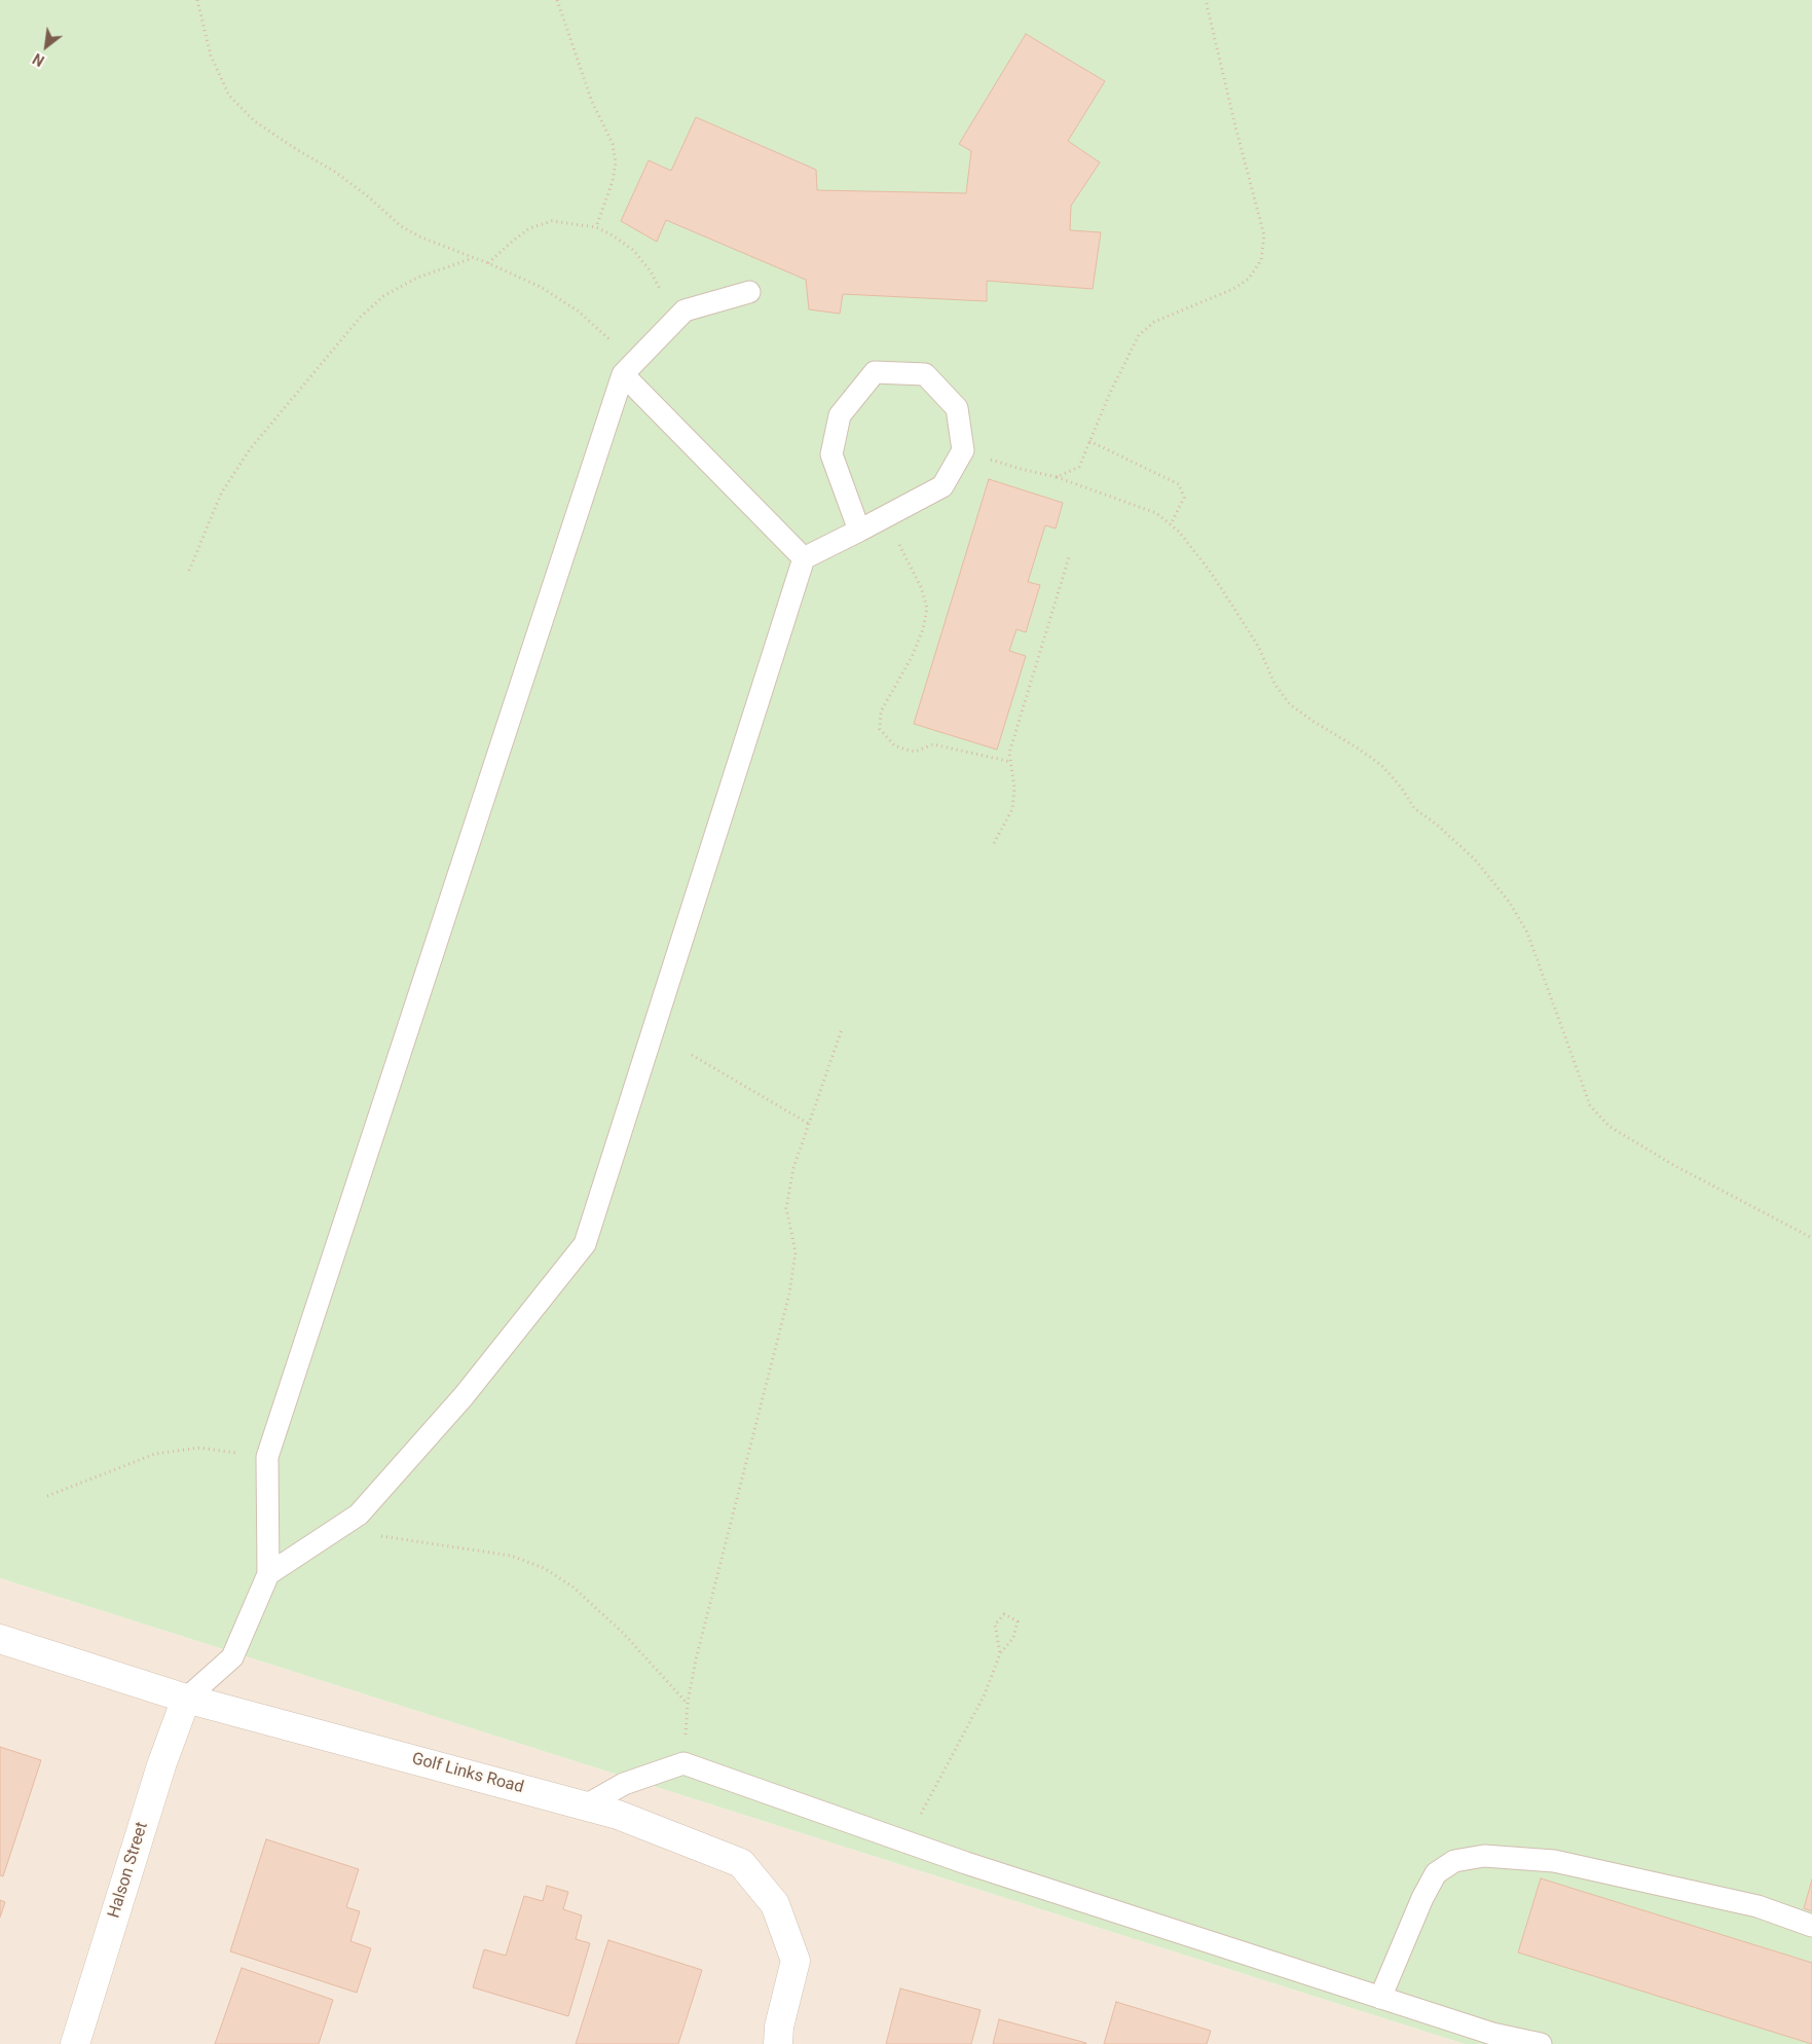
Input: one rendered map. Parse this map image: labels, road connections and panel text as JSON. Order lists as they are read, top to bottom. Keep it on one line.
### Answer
{"streets":{"street":["Golf Links Road","Halson Street"]},"crossings":[["Golf Links Road","Halson Street"]],"north":"bottom left"}
